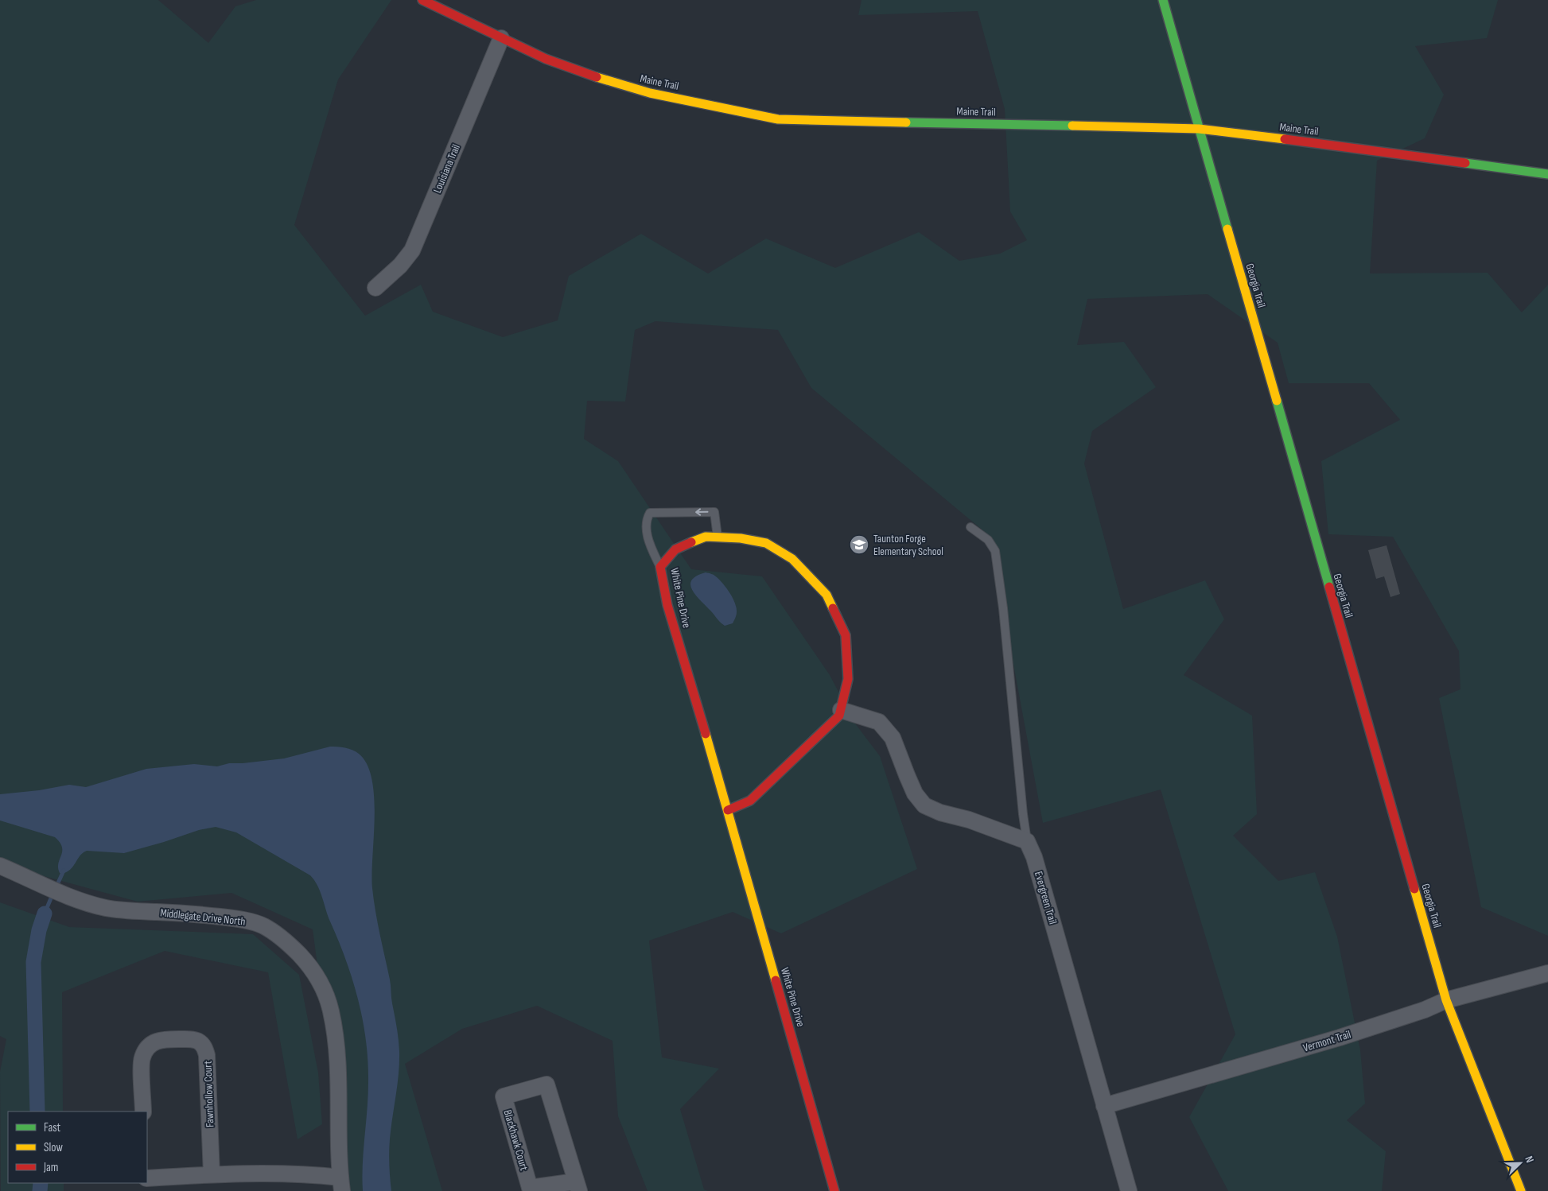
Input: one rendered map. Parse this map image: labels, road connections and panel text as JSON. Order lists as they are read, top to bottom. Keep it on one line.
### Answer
{"streets":{"street":["Maine Trail","Louisiana Trail","Georgia Trail","White Pine Drive","Evergreen Trail","Middlegate Drive North","Vermont Trail","Fawnhollow Court","Blackhawk Court"]},"crossings":[["Maine Trail","Louisiana Trail"],["Maine Trail","Georgia Trail"],["Georgia Trail","Vermont Trail"],["Evergreen Trail","Vermont Trail"]],"places":{"school or university":["Taunton Forge Elementary School"]},"legend":["Fast","Slow","Jam"],"north":"top right"}
